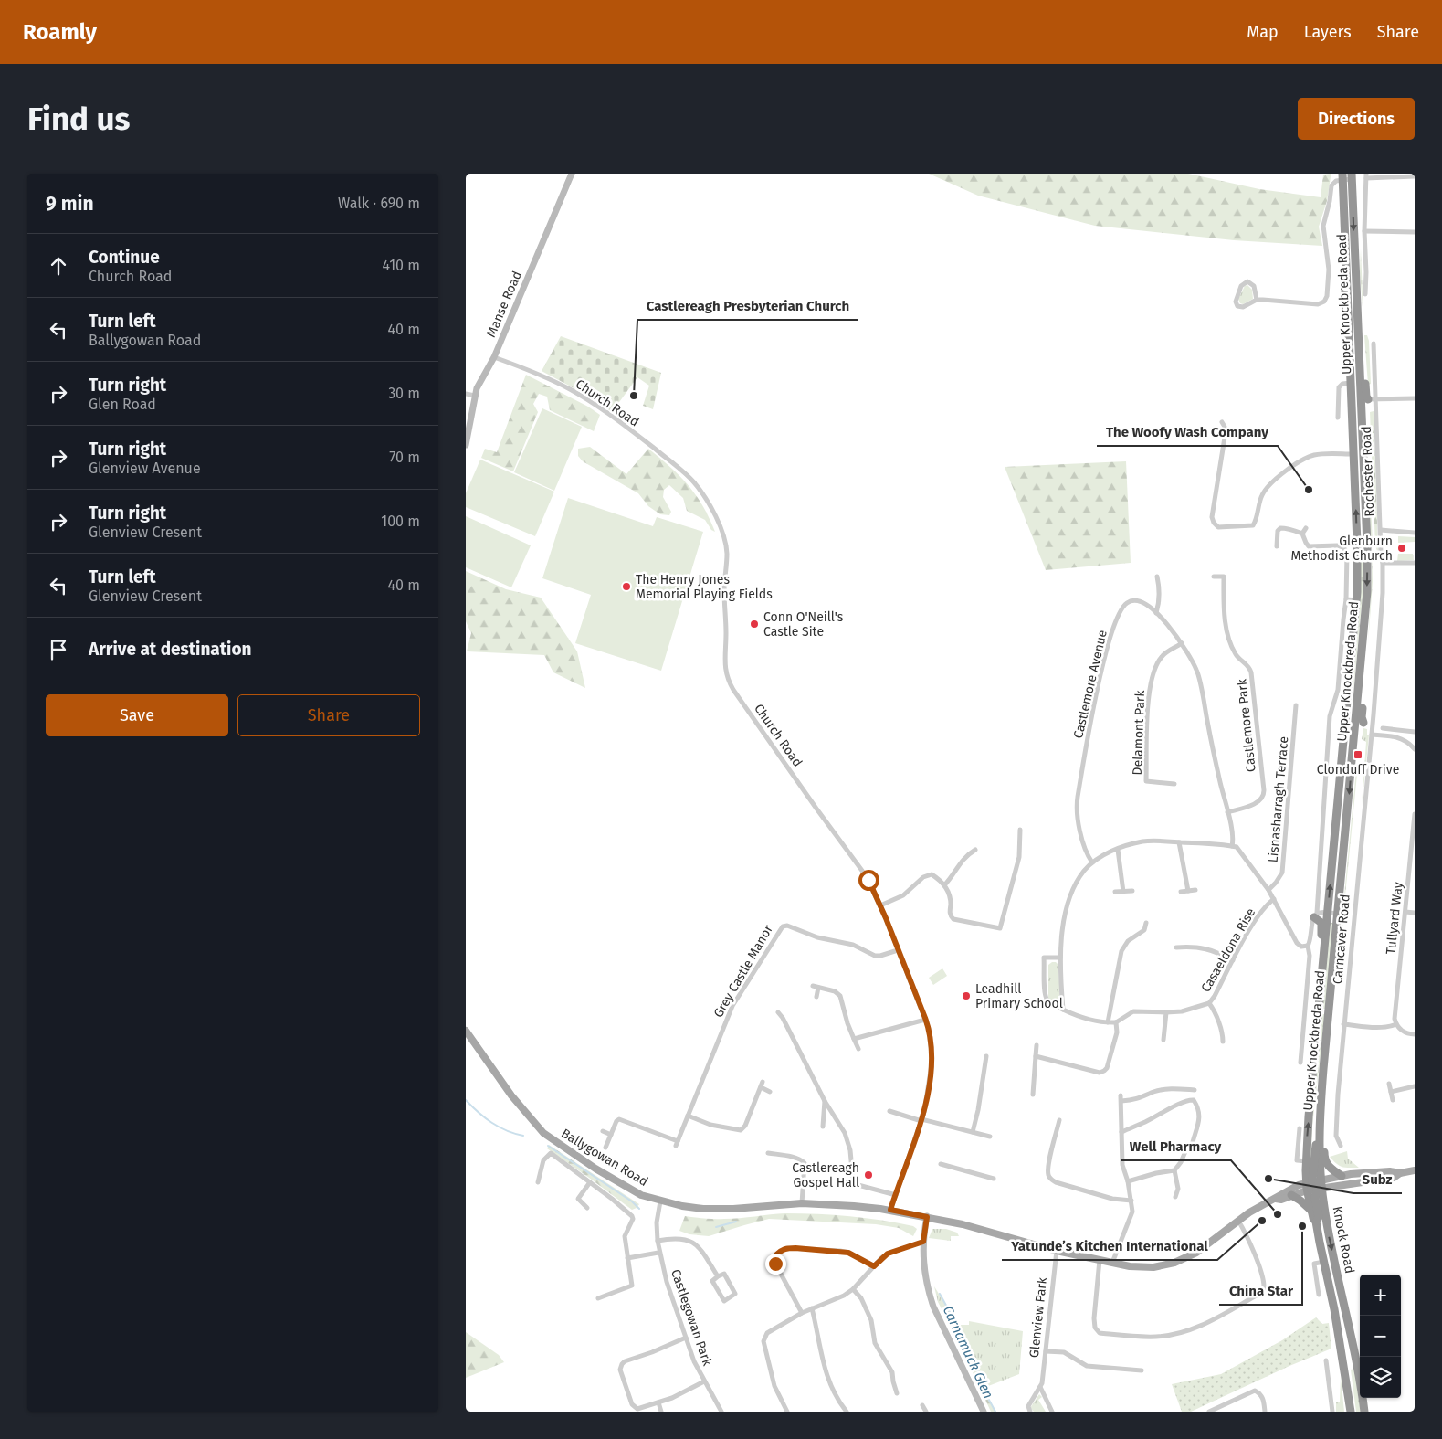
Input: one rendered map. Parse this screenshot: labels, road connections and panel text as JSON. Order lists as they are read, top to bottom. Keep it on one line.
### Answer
{"streets":{"highway":["Upper Knockbreda Road","Knock Road"],"main road":["Ballygowan Road"],"street":["Manse Road","Church Road","Rochester Road","Castlemore Avenue","Castlemore Park","Delamont Park","Lisnasharragh Terrace","Tullyard Way","Carncaver Road","Casaeldona Rise","Grey Castle Manor","Castlegowan Park","Glenview Park"]},"crossings":[["Manse Road","Church Road"],["Upper Knockbreda Road","Rochester Road"],["Upper Knockbreda Road","Ballygowan Road"],["Upper Knockbreda Road","Knock Road"],["Church Road","Grey Castle Manor"],["Church Road","Ballygowan Road"],["Rochester Road","Carncaver Road"],["Castlemore Avenue","Castlemore Park"],["Castlemore Avenue","Delamont Park"],["Ballygowan Road","Knock Road"],["Ballygowan Road","Castlegowan Park"],["Ballygowan Road","Glenview Park"]],"water":["Carnamuck Glen"],"places":{"other":["Castlereagh Presbyterian Church","The Woofy Wash Company","Glenburn Methodist Church","The Henry Jones Memorial Playing Fields","Conn O'Neill's Castle Site","Leadhill Primary School","Castlereagh Gospel Hall","Subz","Well Pharmacy","Yatunde’s Kitchen International","China Star"],"transit":["Clonduff Drive"]},"page":{"header":"Roamly","nav":["Map","Layers","Share"],"buttons":["Directions",["Save","Share"]],"title":"Find us","heading":["9 min","Walk · 690 m"],"list":[["Continue","Church Road","410 m"],["Turn left","Ballygowan Road","40 m"],["Turn right","Glen Road","30 m"],["Turn right","Glenview Avenue","70 m"],["Turn right","Glenview Cresent","100 m"],["Turn left","Glenview Cresent","40 m"],"Arrive at destination"],"map_buttons":["+","−"]}}
